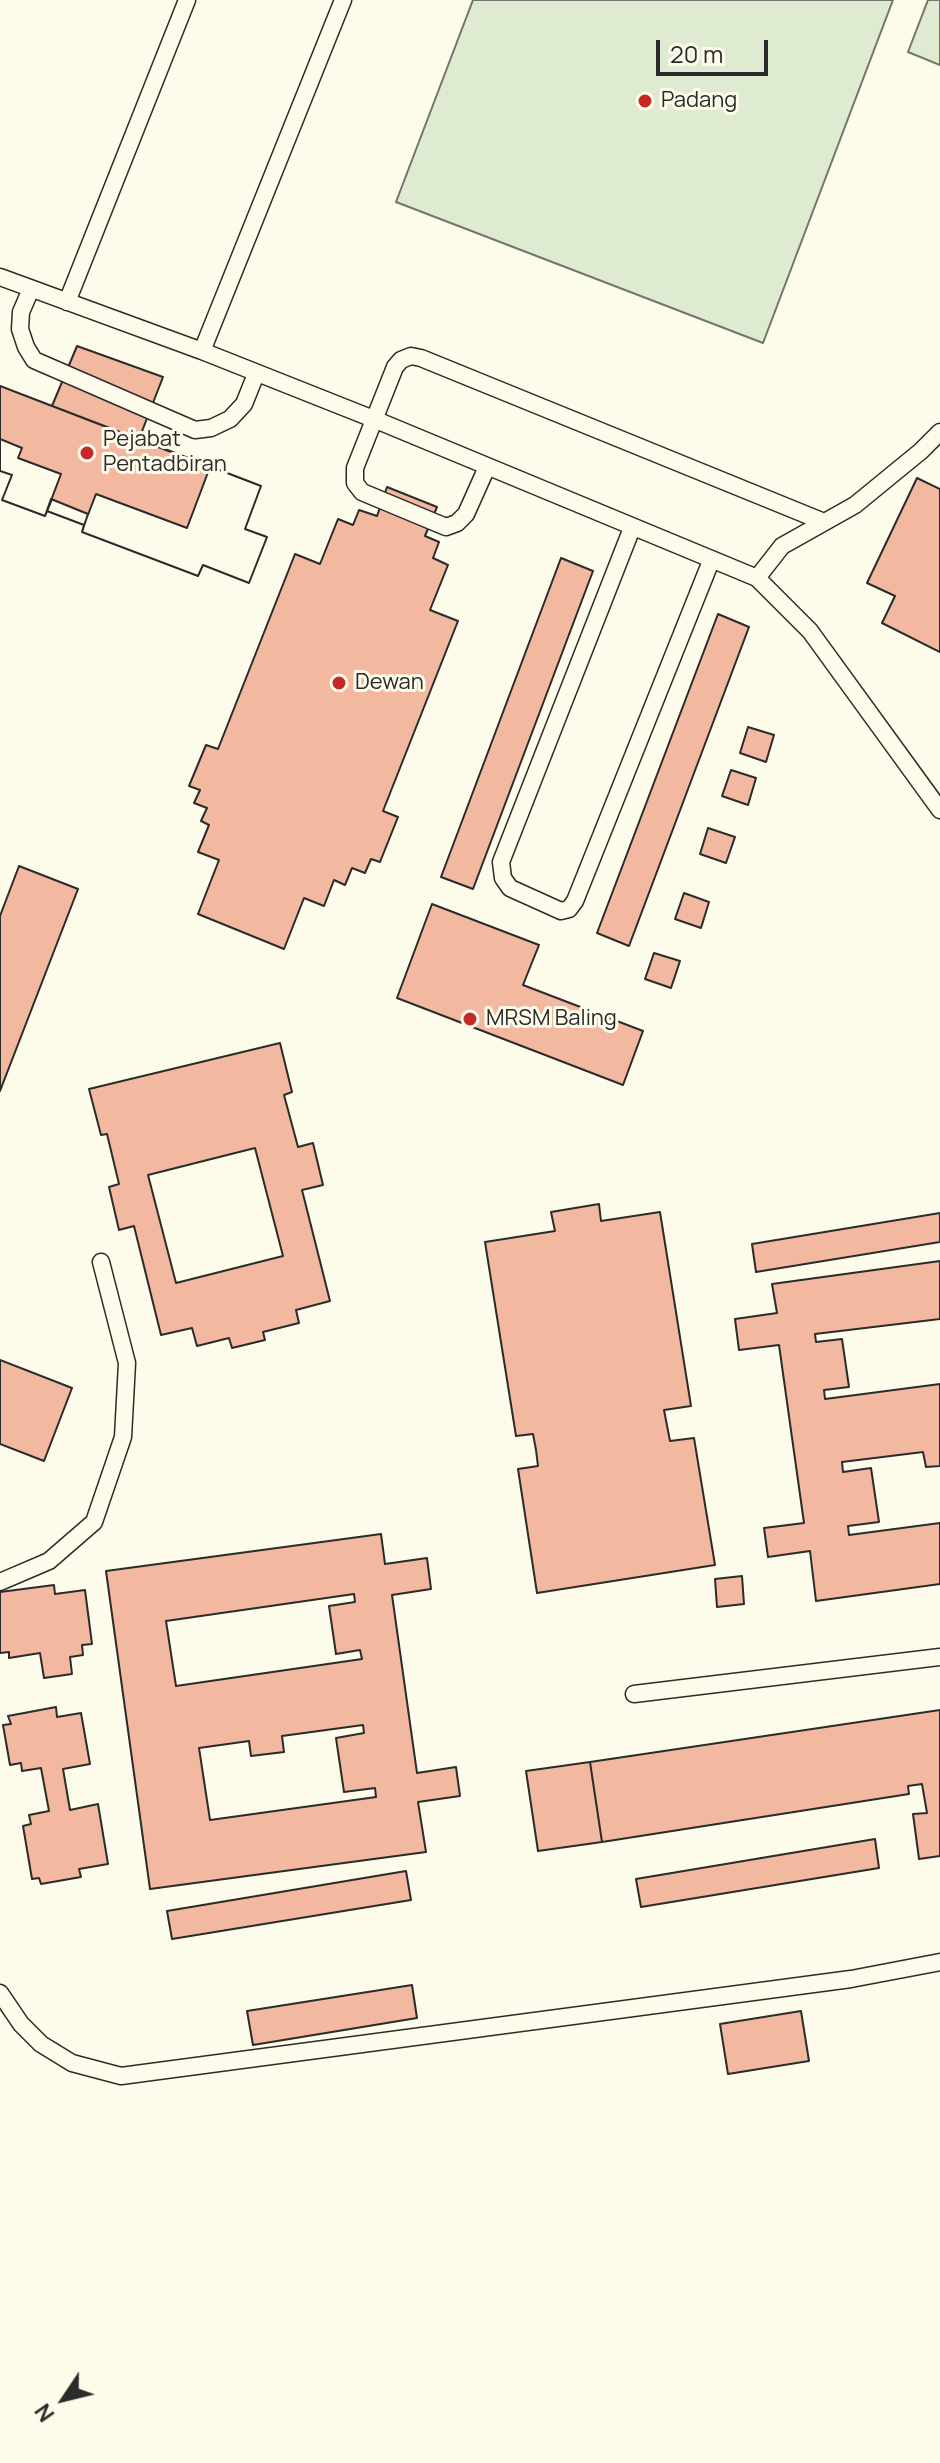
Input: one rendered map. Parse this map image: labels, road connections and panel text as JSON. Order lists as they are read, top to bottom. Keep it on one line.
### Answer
{"places":["Padang","Pejabat Pentadbiran","Dewan","MRSM Baling"],"scale_bar":"20 m","north":"bottom left"}
